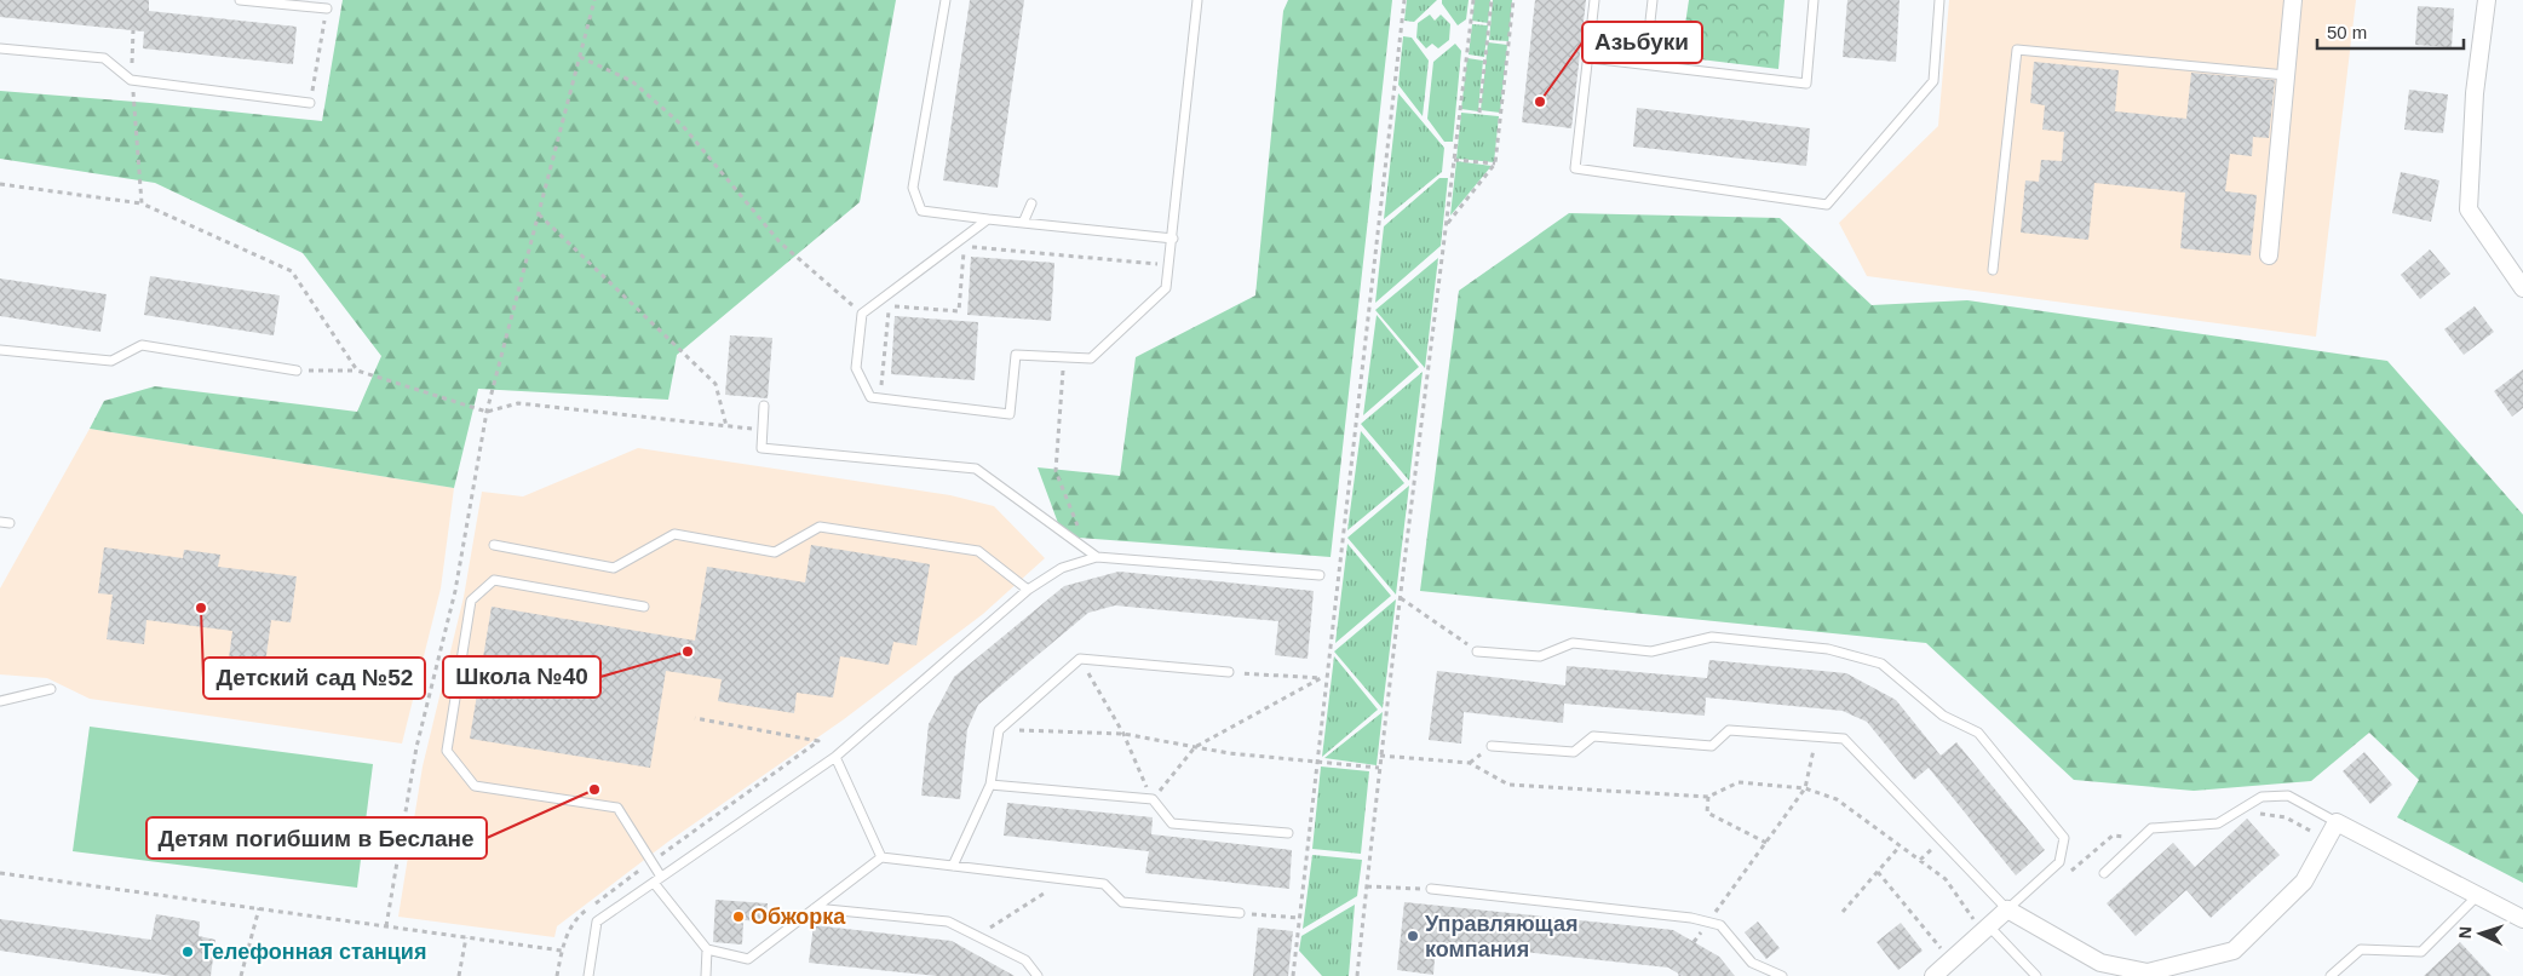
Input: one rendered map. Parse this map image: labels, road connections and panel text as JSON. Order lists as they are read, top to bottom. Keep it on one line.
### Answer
{"places":["Азьбуки","Детский сад №52","Школа №40","Детям погибшим в Беслане","Обжорка","Управляющая компания","Телефонная станция"],"scale_bar":"50 m","north":"left"}
